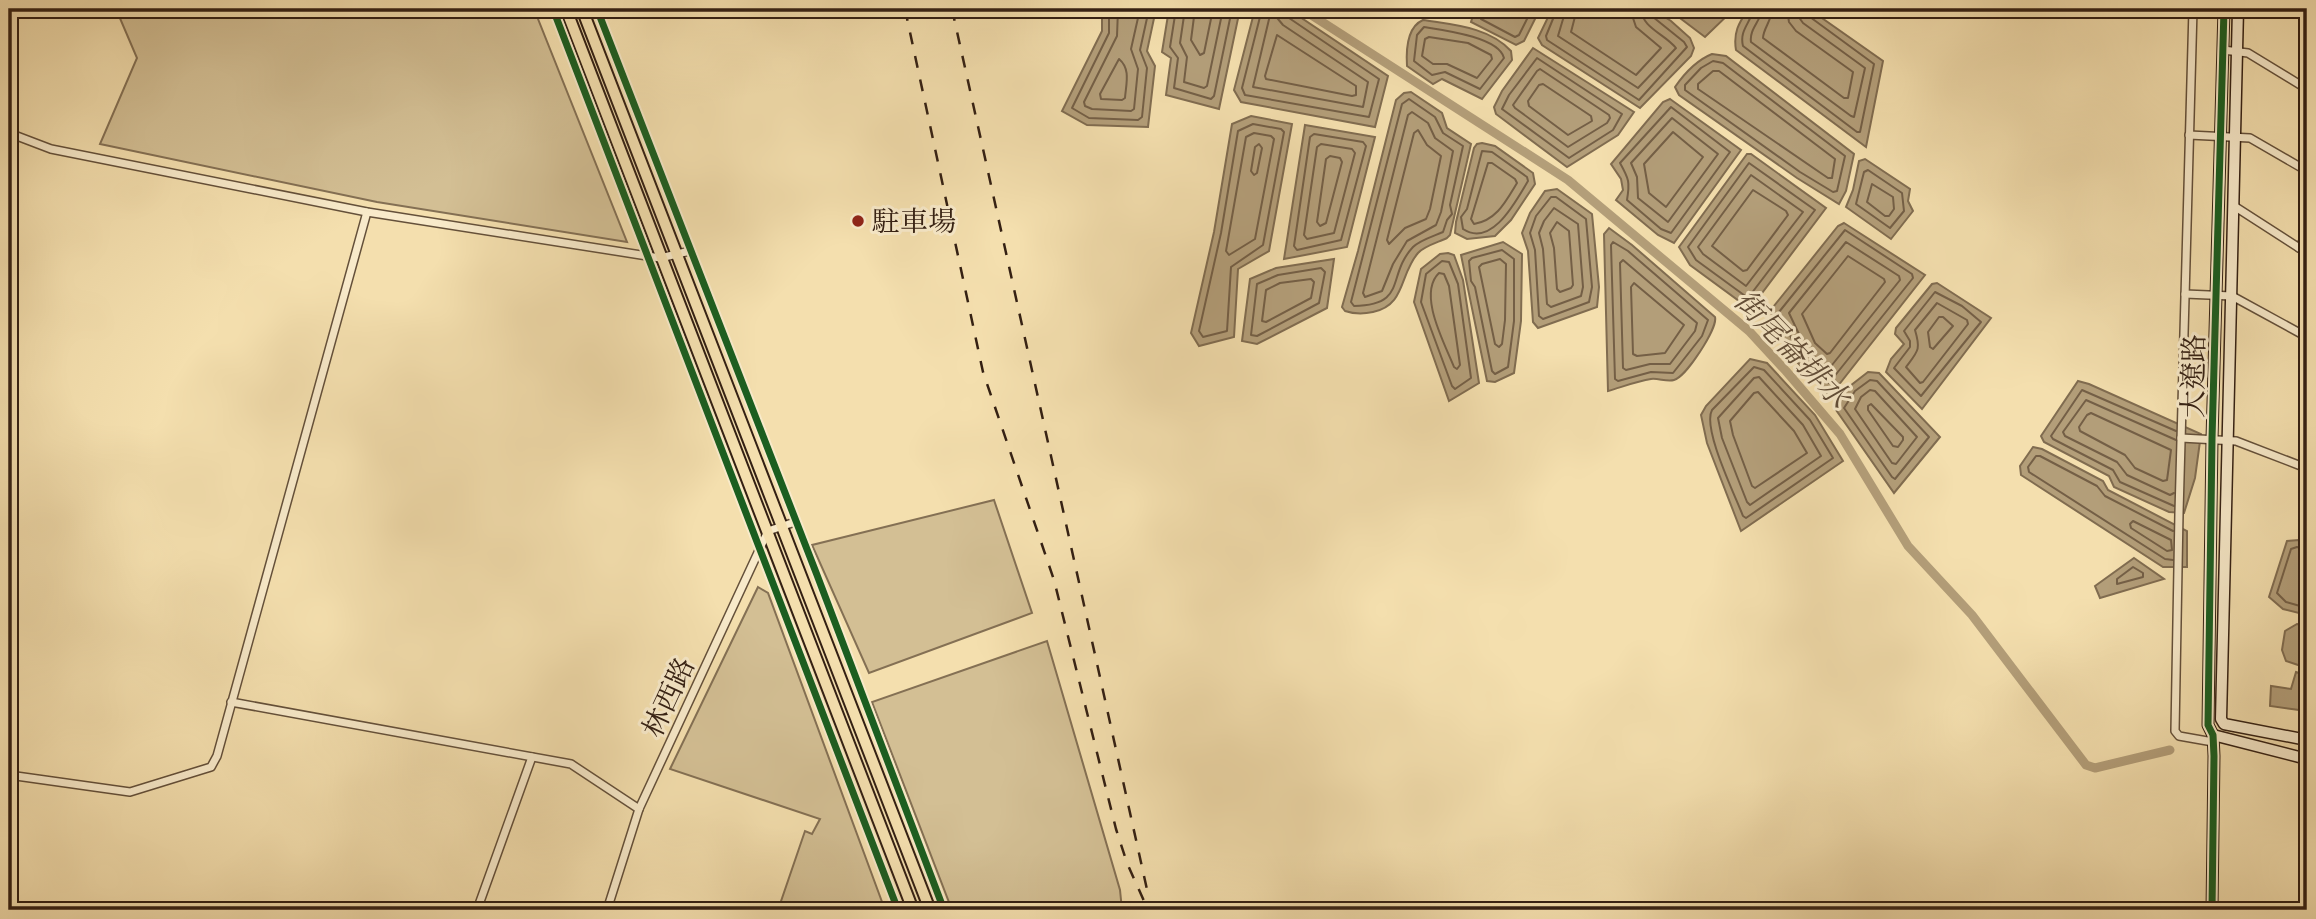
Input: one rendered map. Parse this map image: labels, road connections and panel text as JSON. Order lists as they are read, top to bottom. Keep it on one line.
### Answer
{"streets":{"street":["大遼路","林西路"]},"water":["街尾崙排水"],"places":["駐車場"]}
